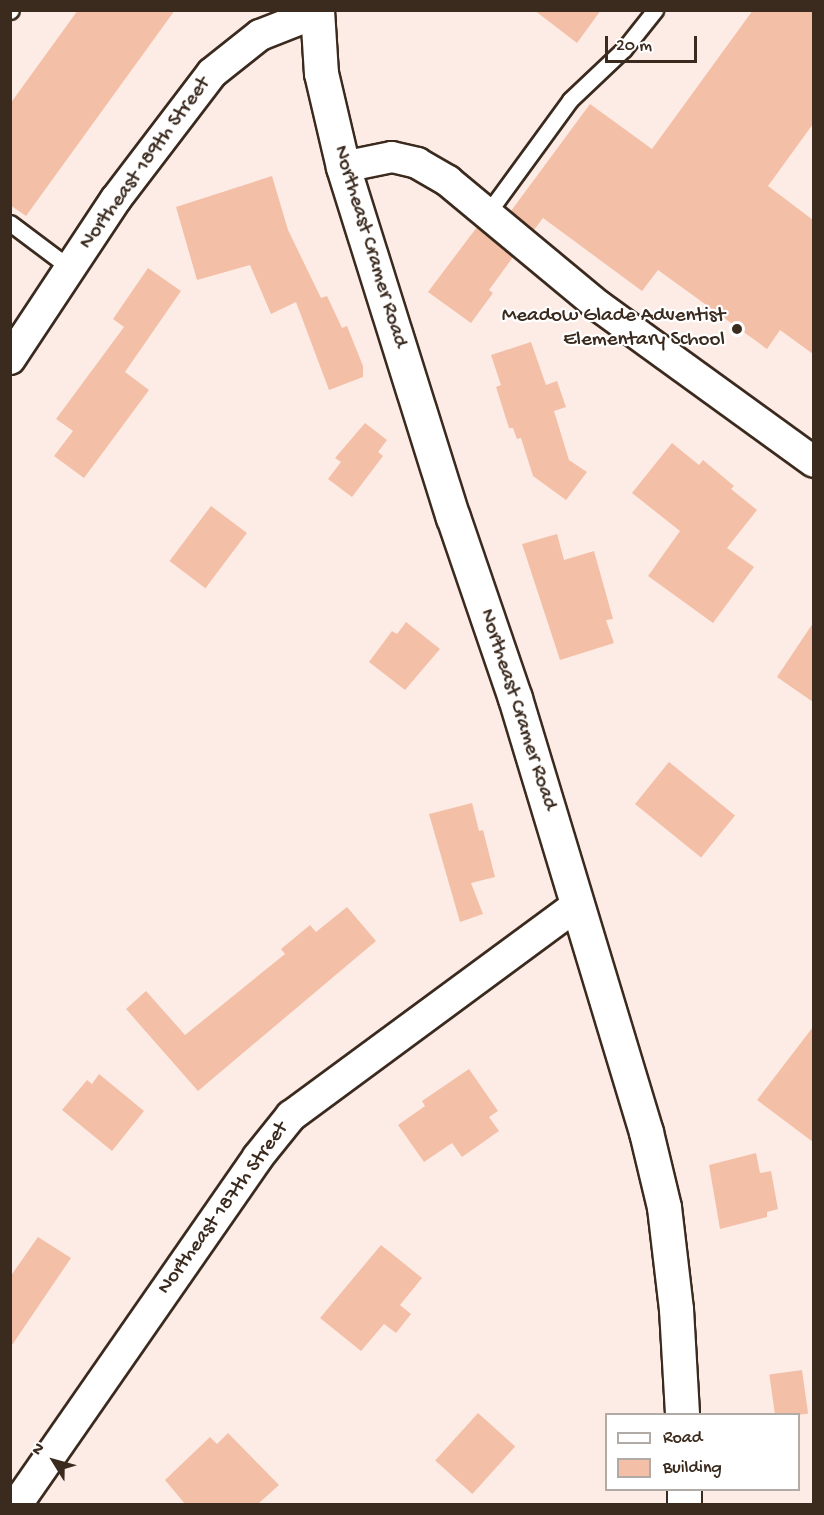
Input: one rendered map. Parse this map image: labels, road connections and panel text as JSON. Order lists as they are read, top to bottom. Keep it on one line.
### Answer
{"streets":{"street":["Northeast 189th Street","Northeast Cramer Road","Northeast 187th Street"]},"crossings":[["Northeast 189th Street","Northeast Cramer Road"],["Northeast Cramer Road","Northeast 187th Street"]],"places":["Meadow Glade Adventist Elementary School"],"legend":["Road","Building"],"scale_bar":"20 m","north":"top left"}
